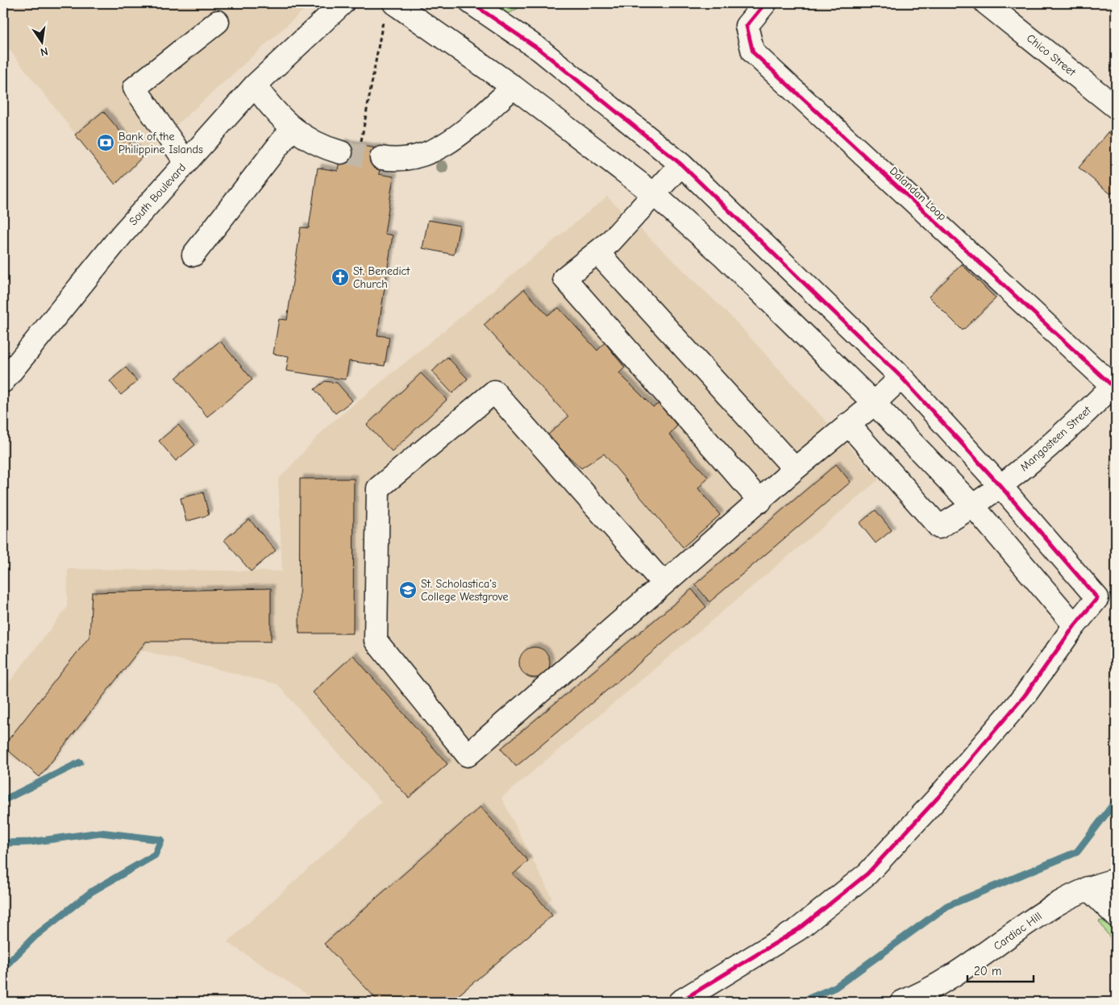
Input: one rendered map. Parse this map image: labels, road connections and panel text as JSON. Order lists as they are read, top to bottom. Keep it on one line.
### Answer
{"streets":{"street":["Chico Street","Dalandan Loop","South Boulevard","Mangosteen Street","Cardiac Hill"]},"crossings":[["Dalandan Loop","Mangosteen Street"]],"places":{"bank":["Bank of the Philippine Islands"],"church":["St. Benedict Church"],"school or university":["St. Scholastica's College Westgrove"]},"scale_bar":"20 m","north":"bottom"}
